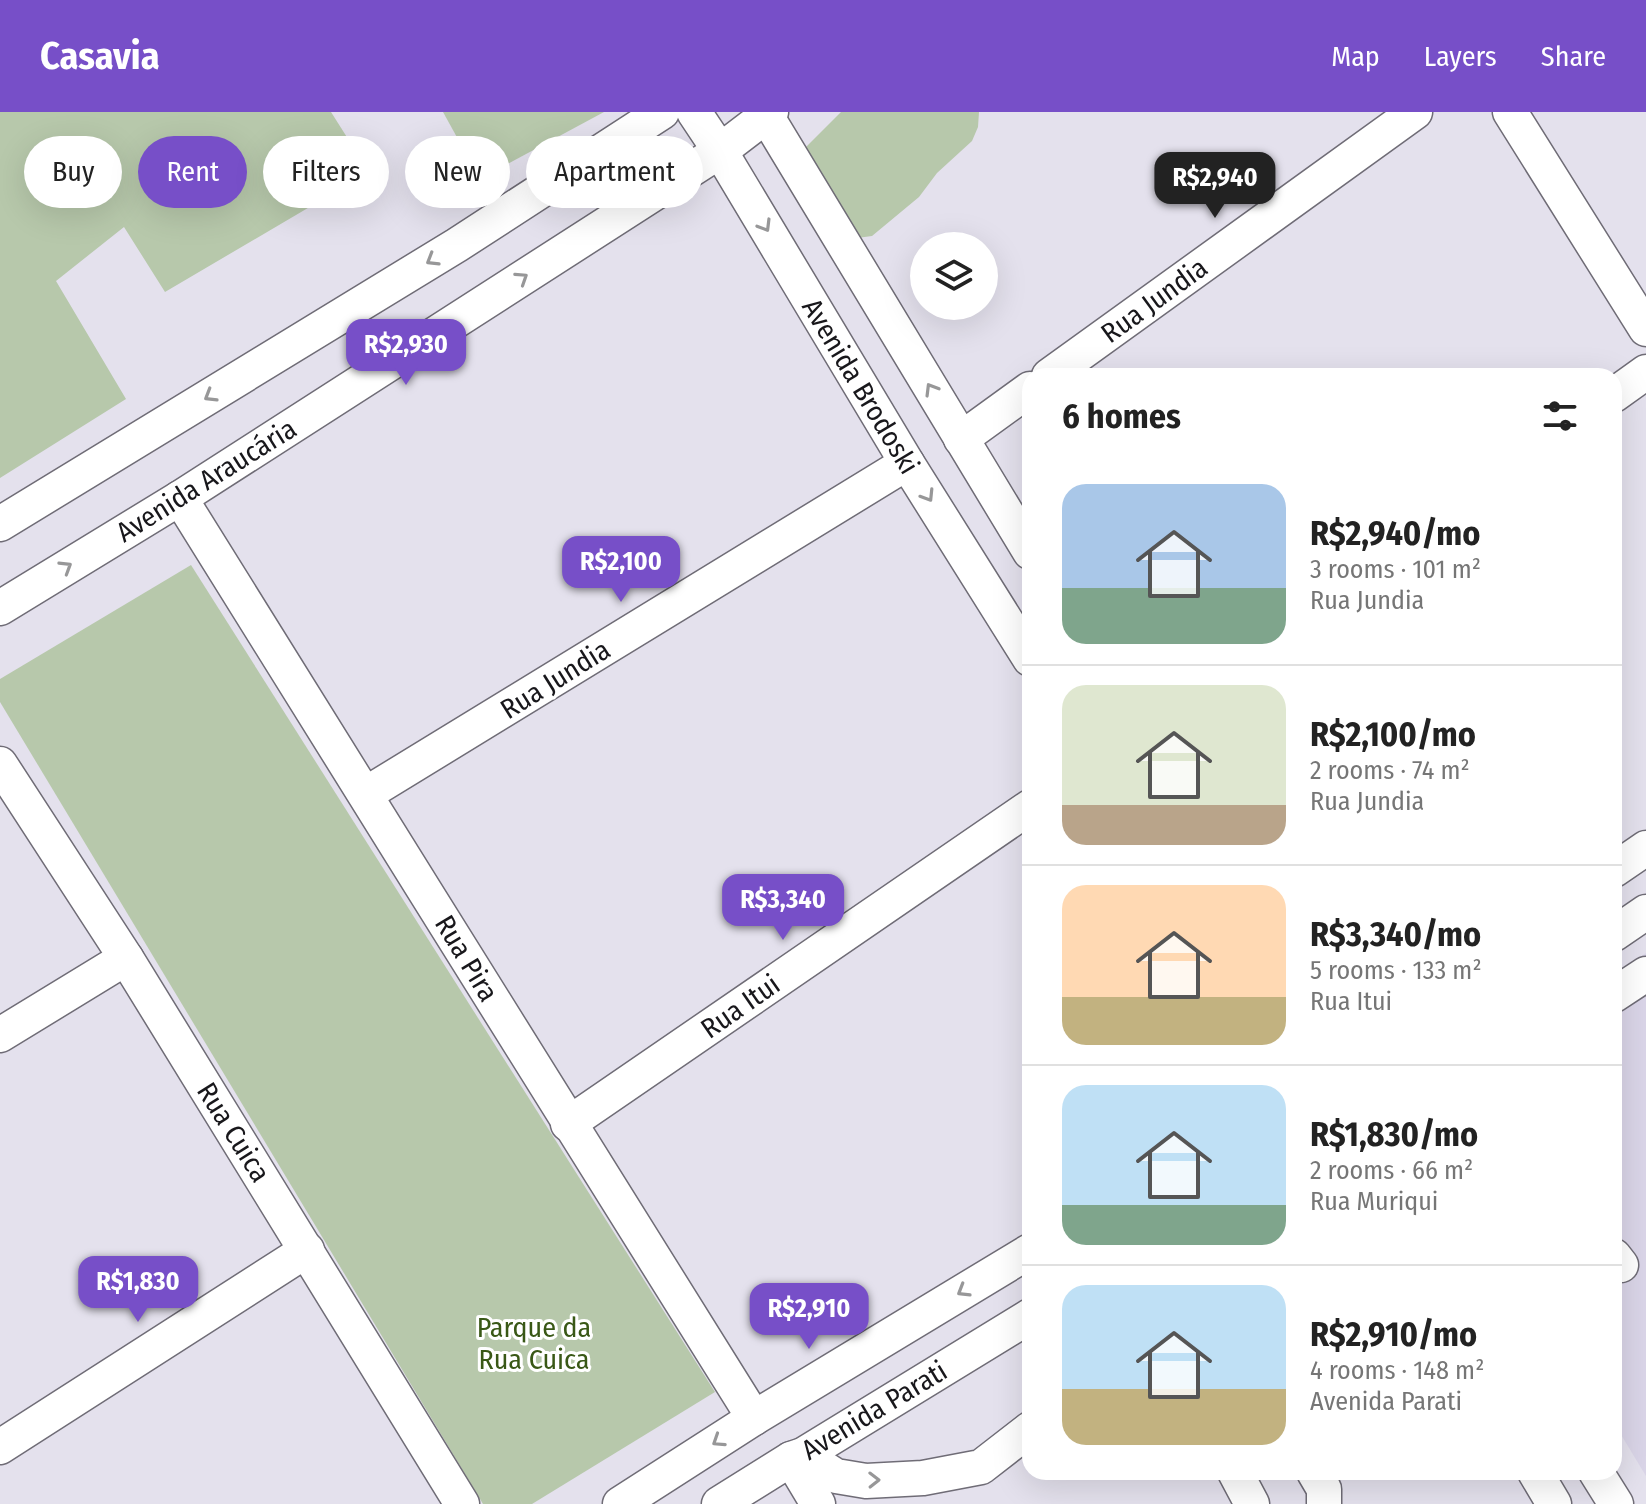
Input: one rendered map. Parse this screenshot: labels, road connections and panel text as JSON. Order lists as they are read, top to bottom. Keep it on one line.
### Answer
{"streets":{"street":["Rua Jundia","Avenida Brodoski","Avenida Araucária","Rua Pira","Rua Itui","Rua Cuica","Avenida Parati"]},"crossings":[["Rua Jundia","Avenida Brodoski"],["Rua Jundia","Rua Pira"],["Avenida Brodoski","Avenida Araucária"],["Avenida Araucária","Rua Pira"],["Rua Pira","Rua Itui"],["Rua Pira","Avenida Parati"]],"parks":["Parque da Rua Cuica"],"page":{"header":"Casavia","nav":["Map","Layers","Share"],"chip":["Buy","Rent","Filters","New","Apartment"],"price":["R$2,940","R$2,930","R$2,100","R$3,340","R$1,830","R$2,910"],"heading":"6 homes","list":[{"name":"R$2,940/mo","note":"3 rooms · 101 m² · Rua Jundia"},{"name":"R$2,100/mo","note":"2 rooms · 74 m² · Rua Jundia"},{"name":"R$3,340/mo","note":"5 rooms · 133 m² · Rua Itui"},{"name":"R$1,830/mo","note":"2 rooms · 66 m² · Rua Muriqui"},{"name":"R$2,910/mo","note":"4 rooms · 148 m² · Avenida Parati"}]}}
